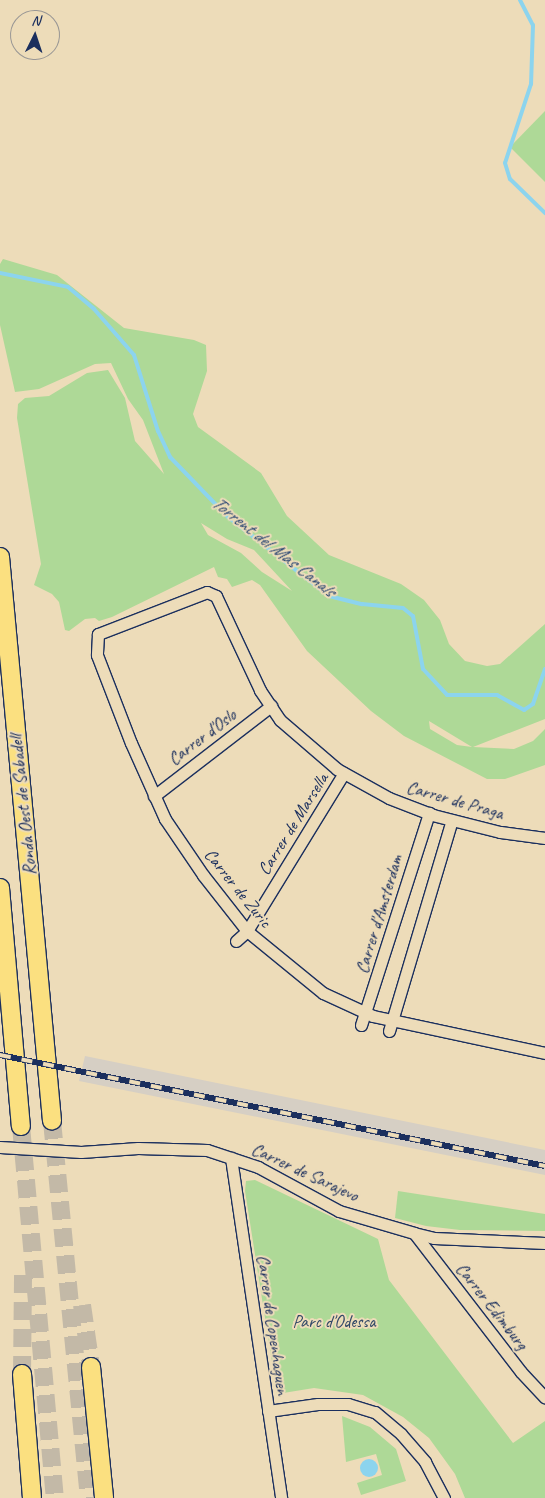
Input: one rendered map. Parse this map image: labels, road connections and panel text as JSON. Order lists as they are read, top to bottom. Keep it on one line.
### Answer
{"streets":{"highway":["Ronda Oest de Sabadell"],"street":["Carrer d'Oslo","Carrer de Praga","Carrer de Marsella","Carrer de Zuric","Carrer d'Amsterdam","Carrer de Sarajevo","Carrer Edimburg","Carrer de Copenhaguen"]},"crossings":[["Carrer d'Oslo","Carrer de Praga"],["Carrer d'Oslo","Carrer de Zuric"],["Carrer de Praga","Carrer de Marsella"],["Carrer de Praga","Carrer de Zuric"],["Carrer de Praga","Carrer d'Amsterdam"],["Carrer de Marsella","Carrer de Zuric"],["Carrer de Zuric","Carrer d'Amsterdam"],["Carrer de Sarajevo","Carrer Edimburg"],["Carrer de Sarajevo","Carrer de Copenhaguen"]],"water":["Torrent del Mas Canals"],"parks":["Parc d'Odessa"],"north":"top"}
